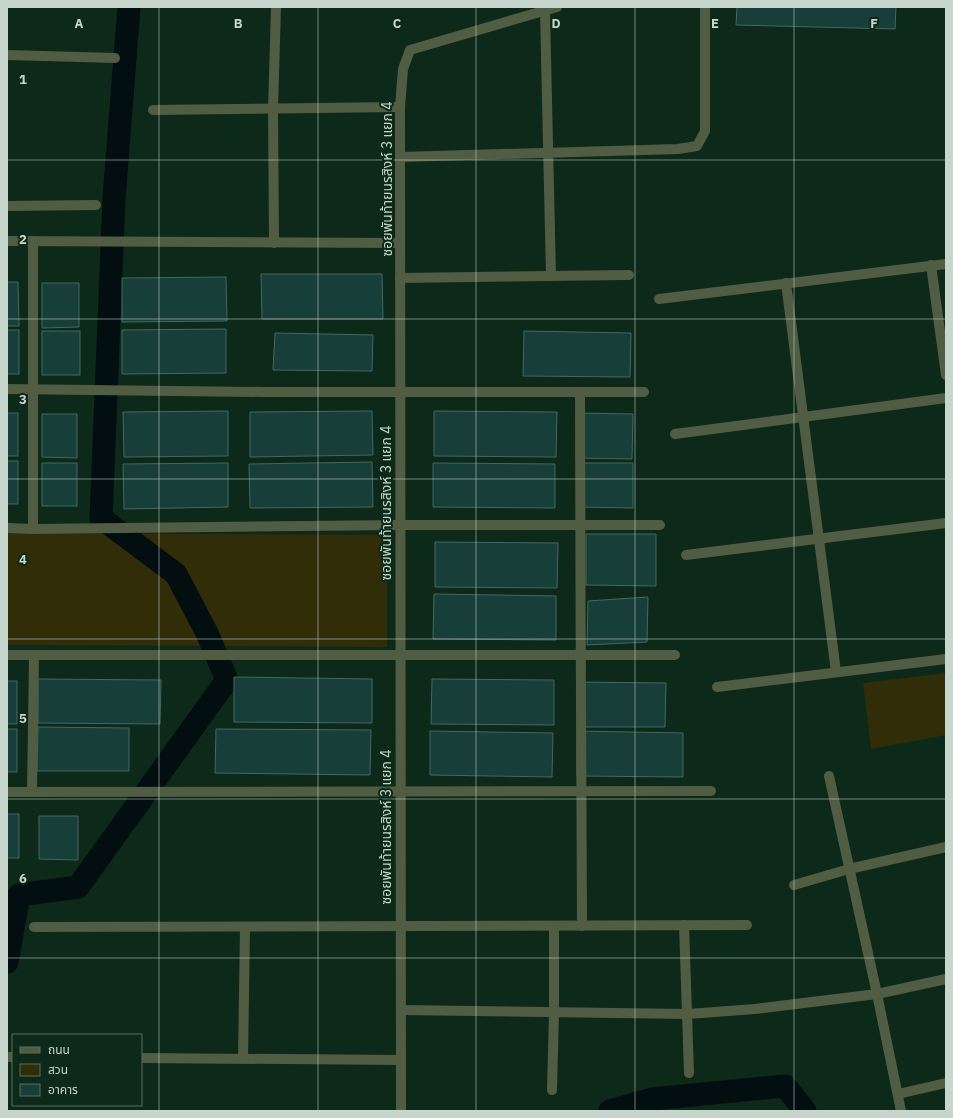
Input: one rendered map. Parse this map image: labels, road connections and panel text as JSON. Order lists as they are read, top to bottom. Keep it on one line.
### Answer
{"streets":{"street":["ซอยพันท้ายนรสิงห์ 3 แยก 4"]},"legend":["ถนน","สวน","อาคาร"],"grid":{"columns":["A","B","C","D","E","F"],"rows":["1","2","3","4","5","6"]}}
